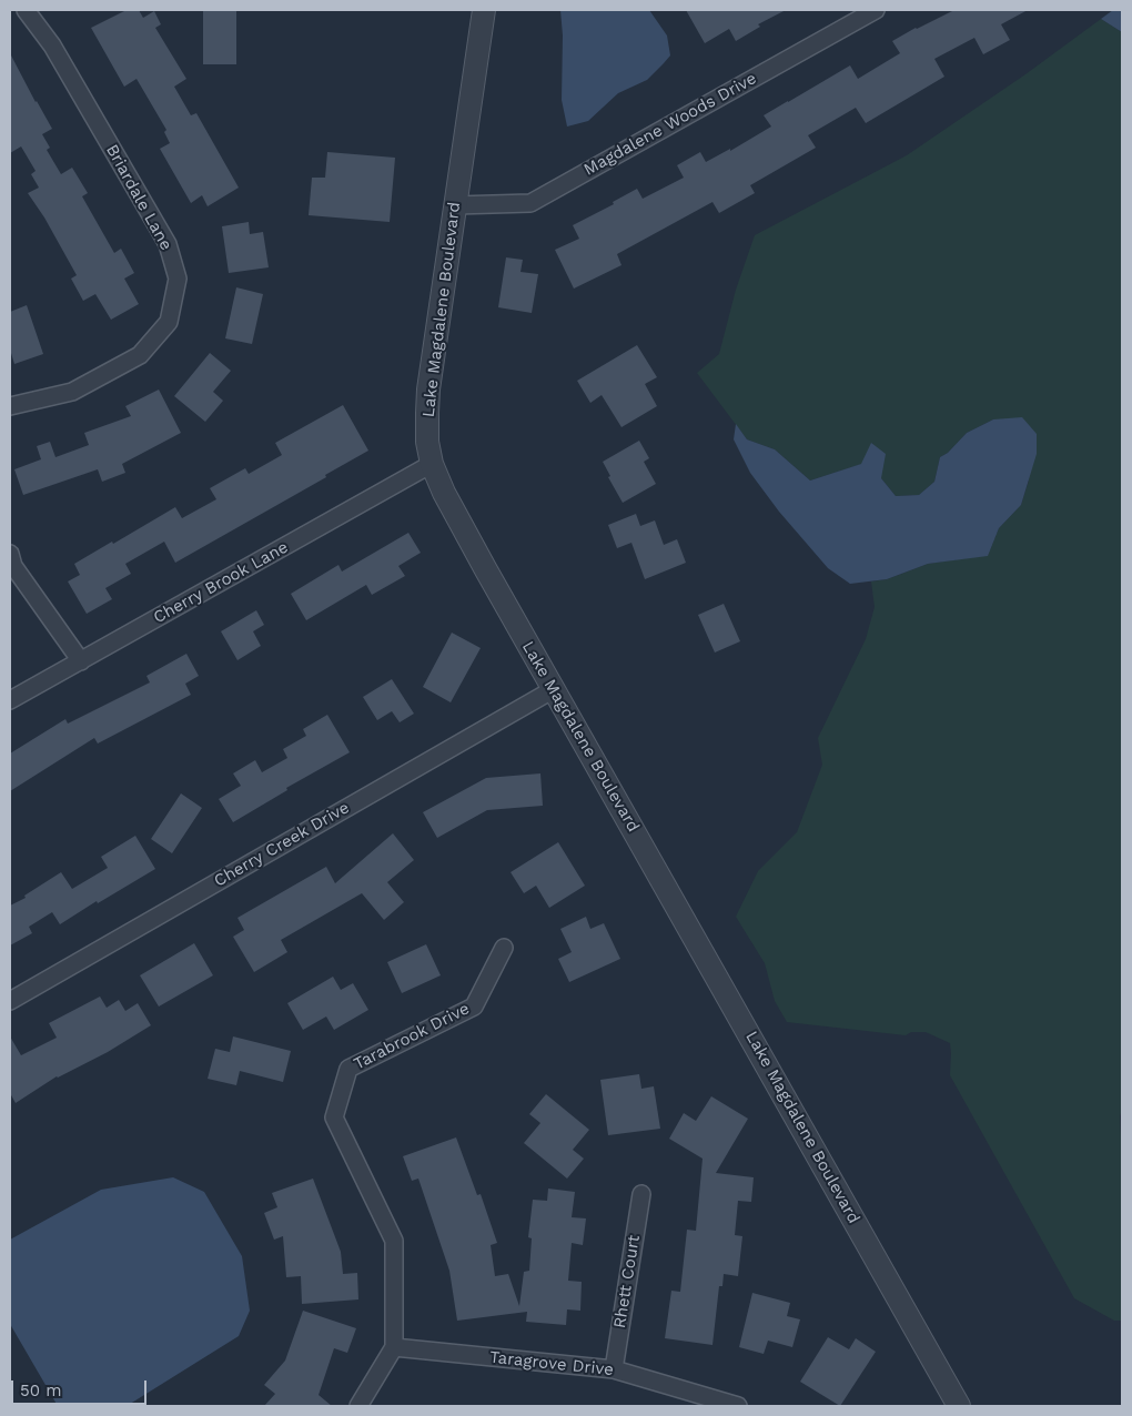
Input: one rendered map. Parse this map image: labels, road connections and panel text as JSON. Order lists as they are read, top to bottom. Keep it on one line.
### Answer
{"streets":{"street":["Magdalene Woods Drive","Briardale Lane","Lake Magdalene Boulevard","Cherry Brook Lane","Cherry Creek Drive","Tarabrook Drive","Rhett Court","Taragrove Drive"]},"crossings":[["Magdalene Woods Drive","Lake Magdalene Boulevard"],["Lake Magdalene Boulevard","Cherry Brook Lane"],["Lake Magdalene Boulevard","Cherry Creek Drive"],["Tarabrook Drive","Taragrove Drive"],["Rhett Court","Taragrove Drive"]],"scale_bar":"50 m"}
